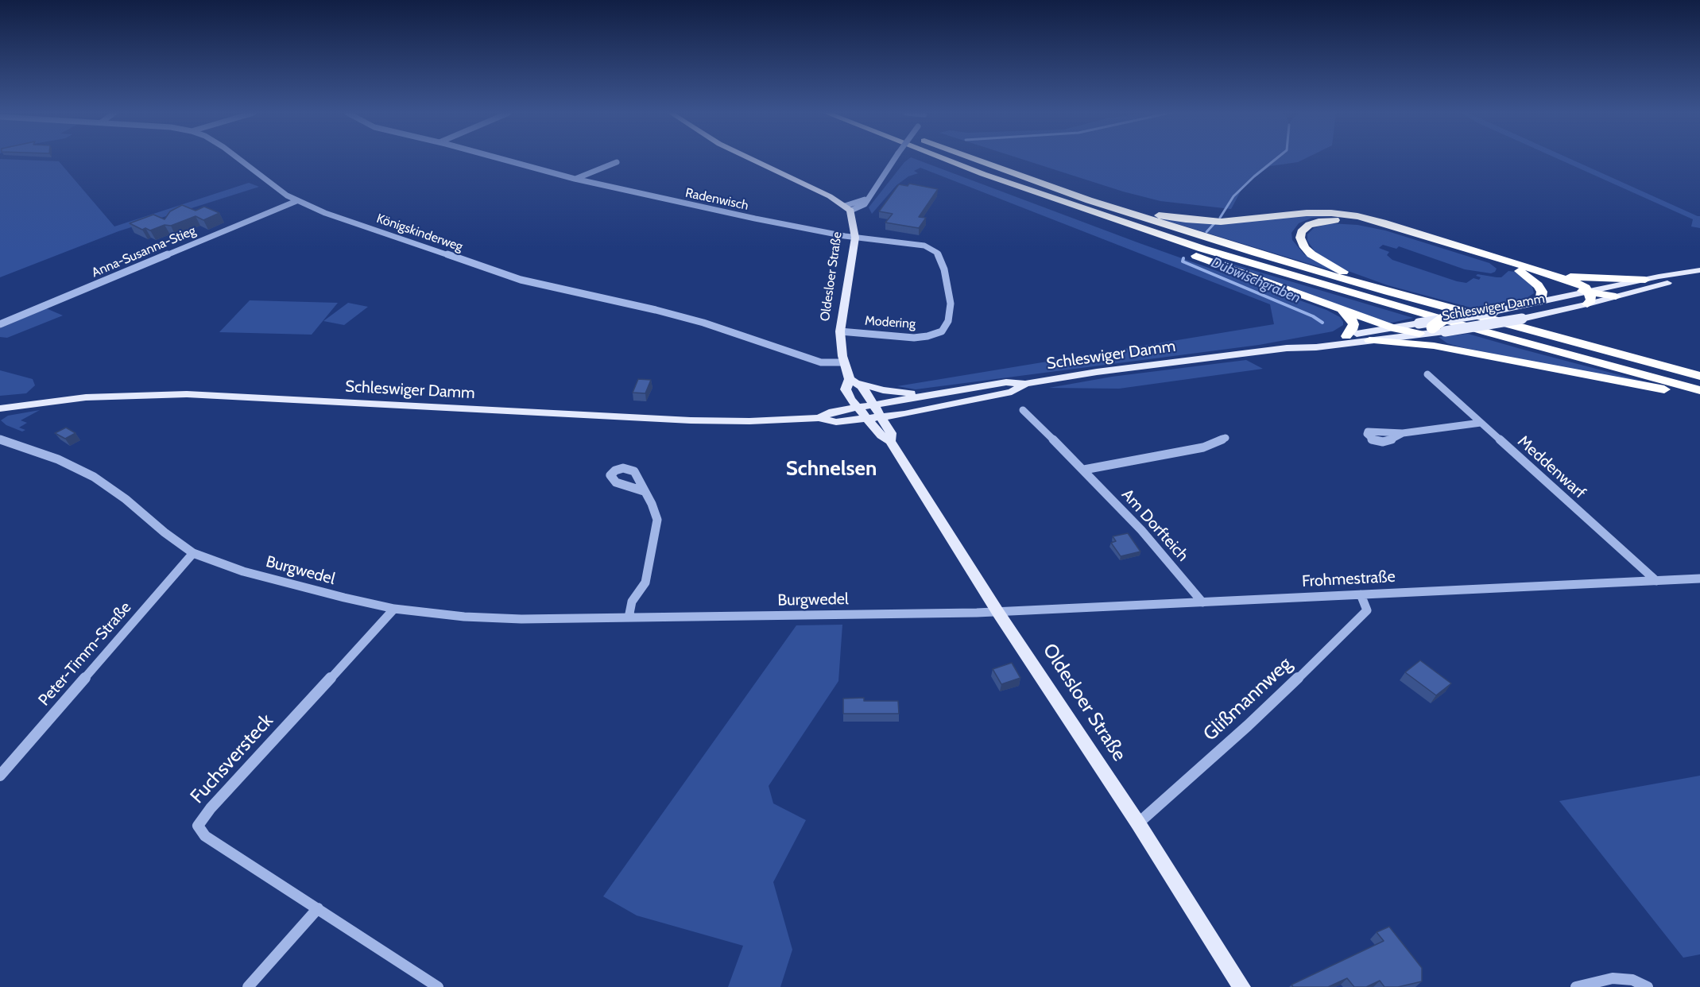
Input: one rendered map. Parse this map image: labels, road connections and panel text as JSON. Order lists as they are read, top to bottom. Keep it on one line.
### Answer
{"streets":{"main road":["Oldesloer Straße","Schleswiger Damm"],"street":["Radenwisch","Königskinderweg","Anna-Susanna-Stieg","Modering","Meddenwarf","Am Dorfteich","Burgwedel","Frohmestraße","Peter-Timm-Straße","Glißmannweg","Fuchsversteck"]},"crossings":[["Radenwisch","Oldesloer Straße"],["Radenwisch","Modering"],["Königskinderweg","Anna-Susanna-Stieg"],["Königskinderweg","Oldesloer Straße"],["Oldesloer Straße","Schleswiger Damm"],["Oldesloer Straße","Modering"],["Oldesloer Straße","Burgwedel"],["Oldesloer Straße","Frohmestraße"],["Oldesloer Straße","Glißmannweg"],["Meddenwarf","Frohmestraße"],["Am Dorfteich","Frohmestraße"],["Burgwedel","Frohmestraße"],["Burgwedel","Peter-Timm-Straße"],["Burgwedel","Fuchsversteck"],["Frohmestraße","Glißmannweg"]],"districts":["Schnelsen"],"water":["Dübwischgraben"]}
